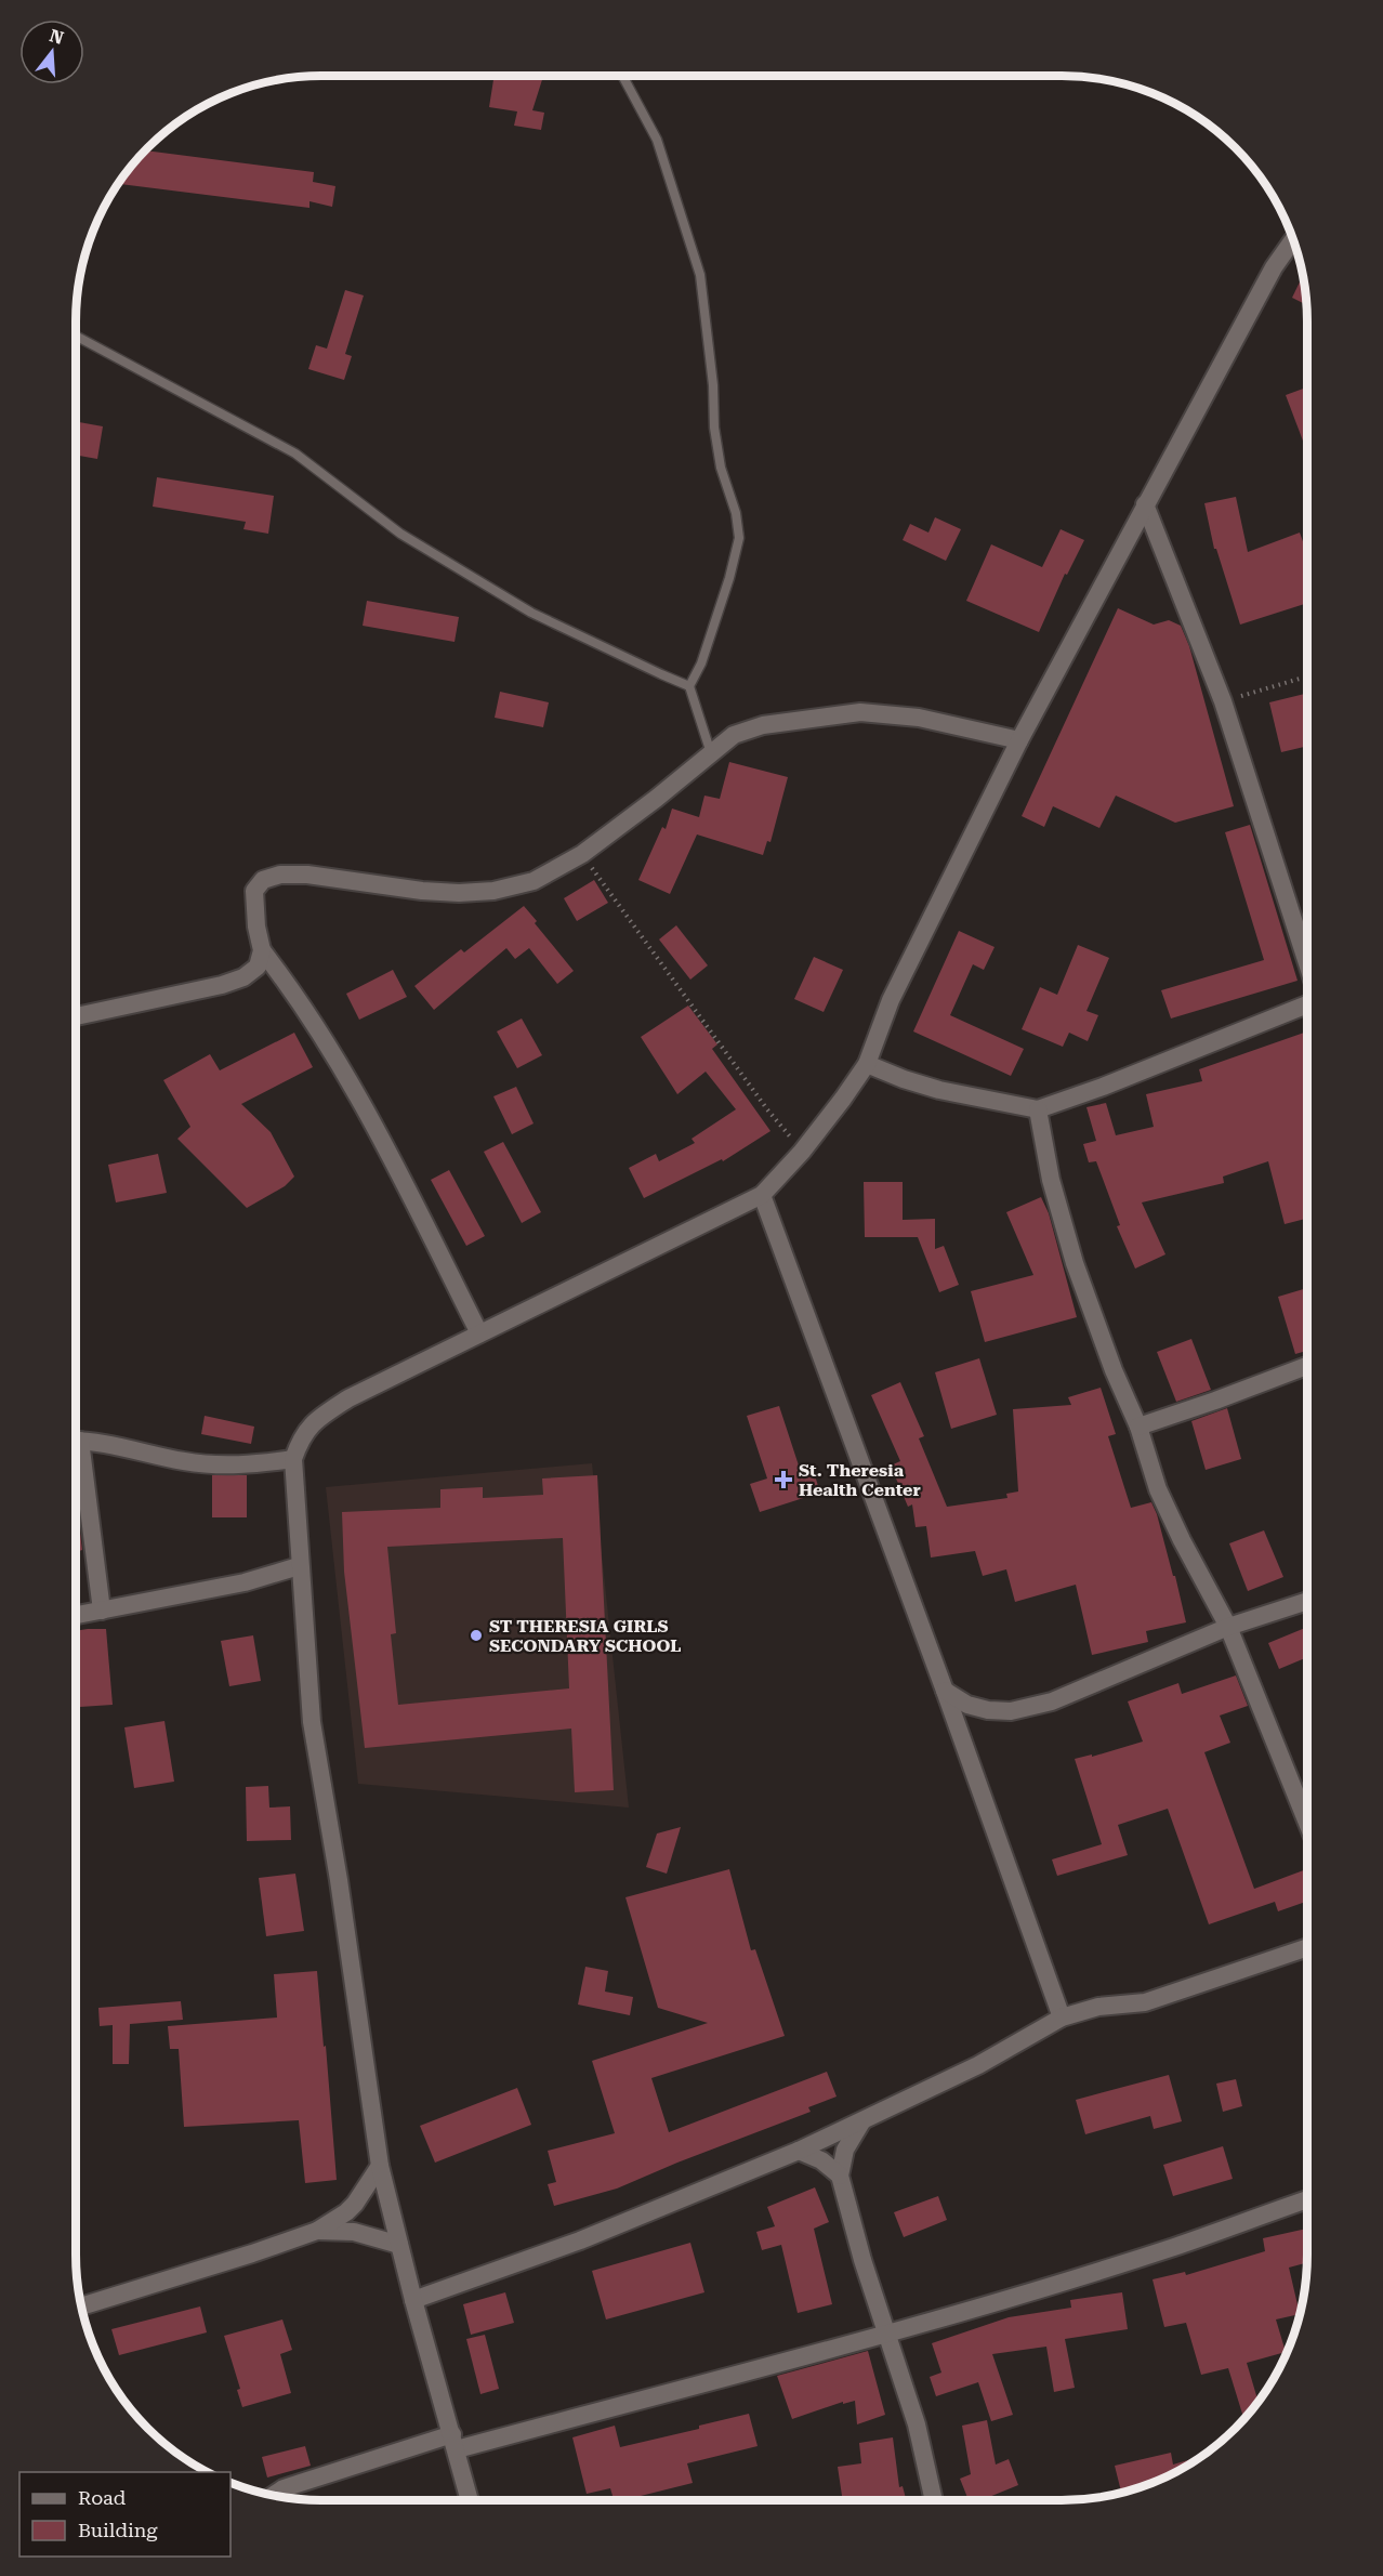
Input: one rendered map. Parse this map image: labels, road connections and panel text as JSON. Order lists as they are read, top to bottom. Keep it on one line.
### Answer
{"places":{"health":["St. Theresia Health Center"],"other":["ST THERESIA GIRLS SECONDARY SCHOOL"]},"legend":["Road","Building"],"north":"top"}
